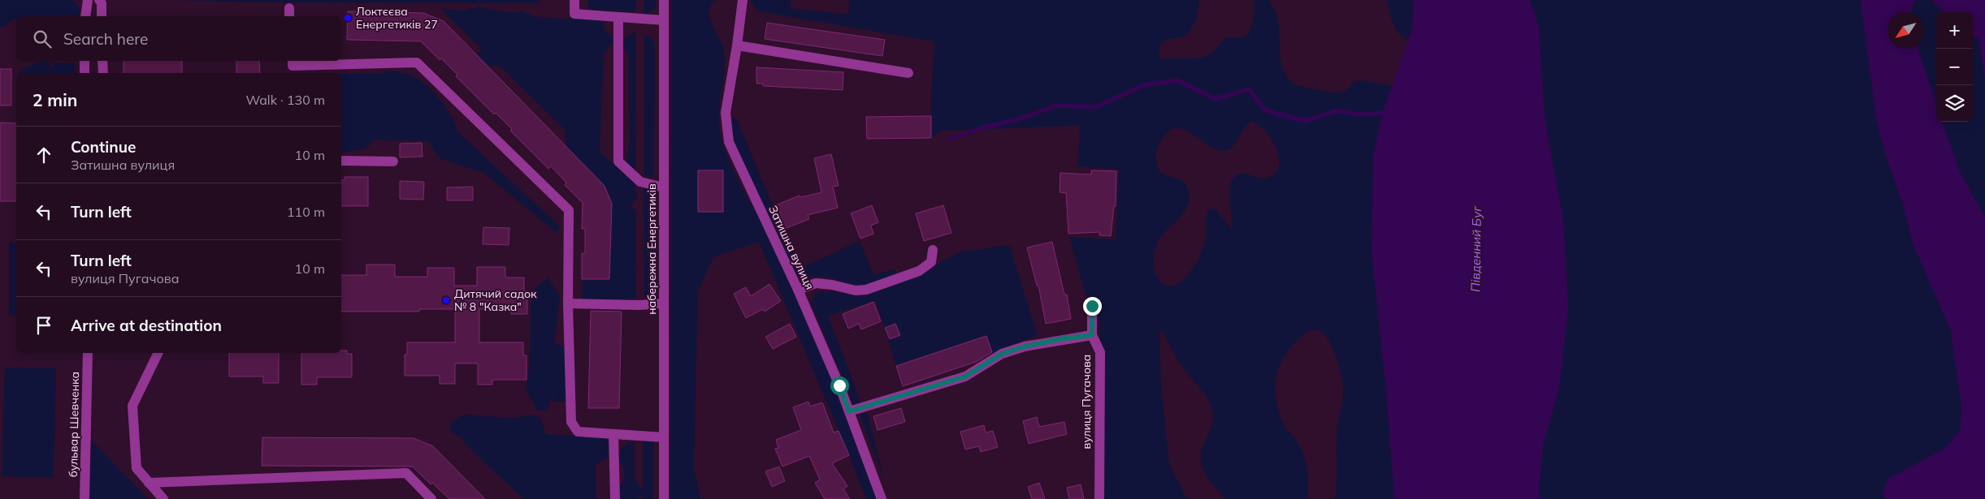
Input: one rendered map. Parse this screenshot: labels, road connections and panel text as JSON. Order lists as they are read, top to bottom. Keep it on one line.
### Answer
{"streets":{"street":["Затишна вулиця","набережна Енергетиків","вулиця Пугачова","бульвар Шевченка"]},"water":["Південний Буг"],"places":["Локтєєва Енергетиків 27","Дитячий садок № 8 \"Казка\""],"north":"bottom left","page":{"map_buttons":["+","−"],"search":"Search here","heading":["2 min","Walk · 130 m"],"list":[["Continue","Затишна вулиця","10 m"],["Turn left","110 m"],["Turn left","вулиця Пугачова","10 m"],"Arrive at destination"]}}
